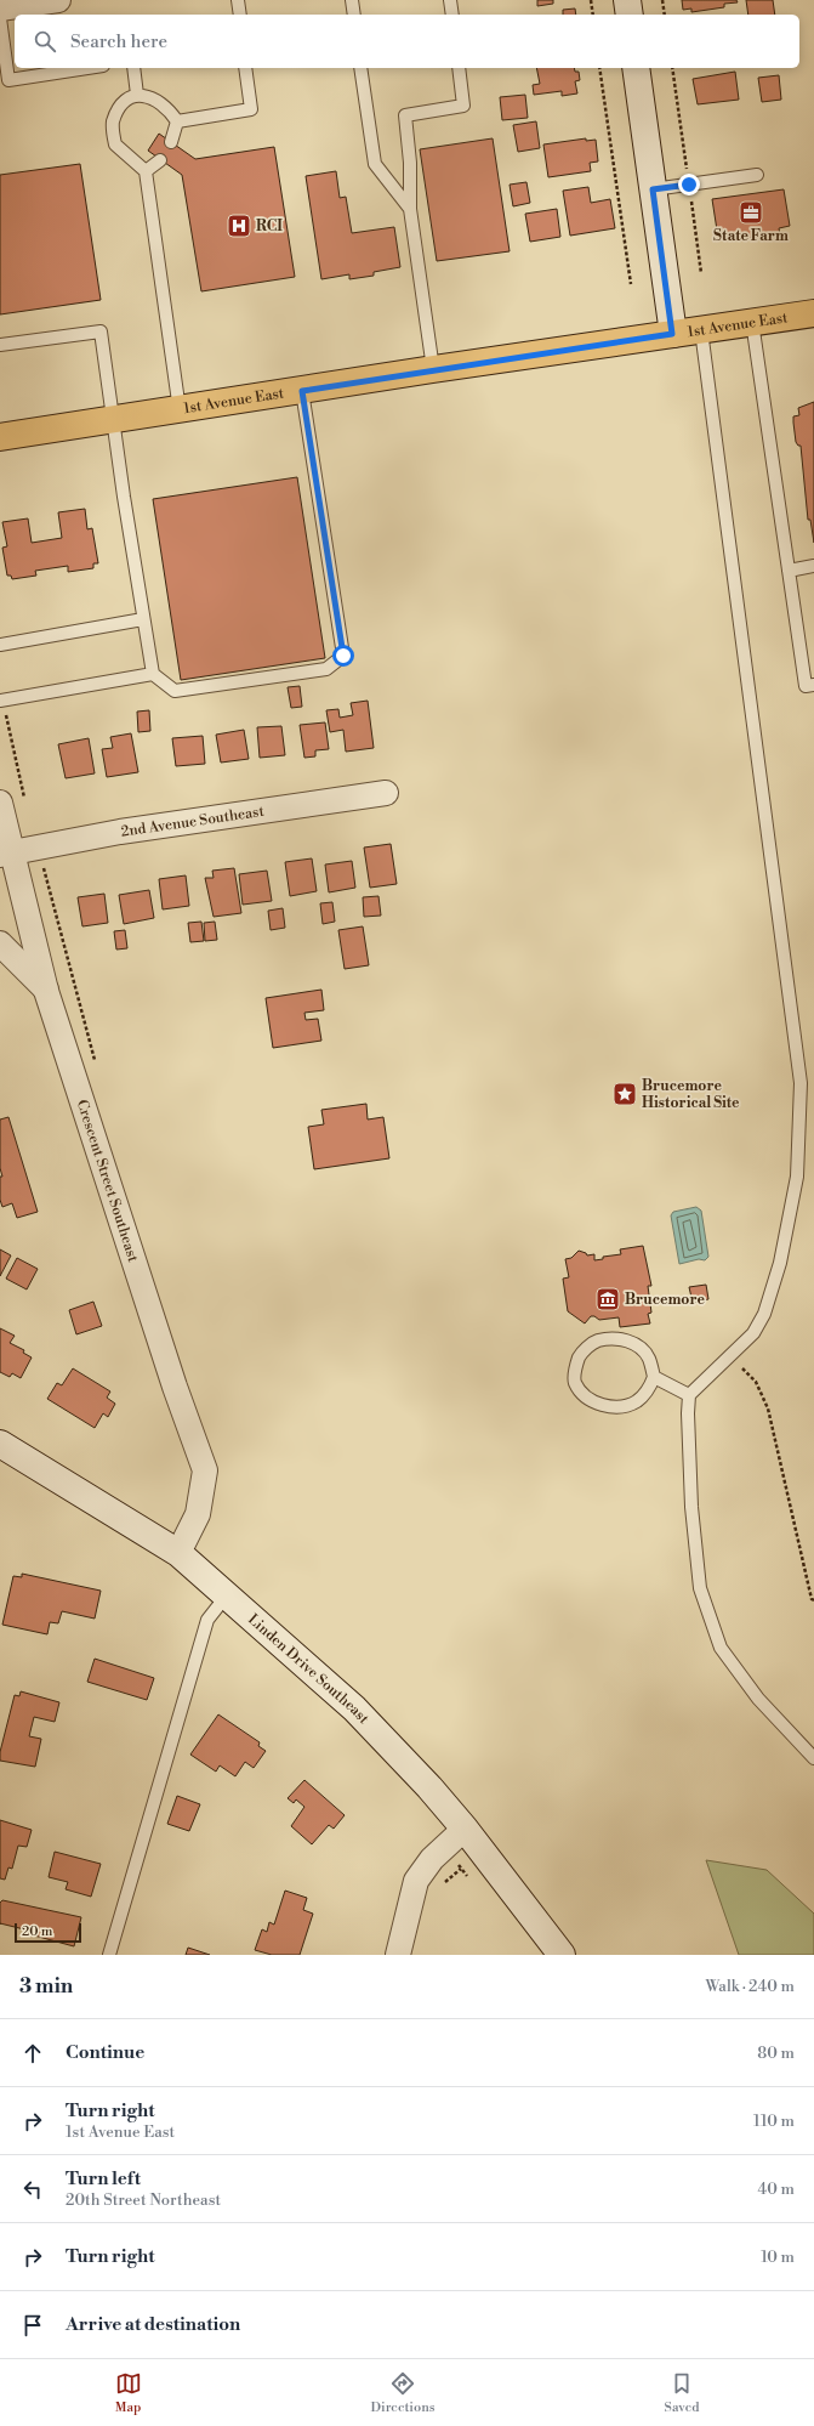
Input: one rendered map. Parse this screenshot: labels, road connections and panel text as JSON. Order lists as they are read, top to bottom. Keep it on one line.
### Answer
{"streets":{"main road":["1st Avenue East"],"street":["2nd Avenue Southeast","Crescent Street Southeast","Linden Drive Southeast"]},"crossings":[["2nd Avenue Southeast","Crescent Street Southeast"],["Crescent Street Southeast","Linden Drive Southeast"]],"places":{"office":["State Farm"],"hospital":["RCI"],"place":["Brucemore Historical Site"],"museum":["Brucemore"]},"scale_bar":"20 m","page":{"search":"Search here","scale":"20 m","heading":["3 min","Walk · 240 m"],"list":[["Continue","80 m"],["Turn right","1st Avenue East","110 m"],["Turn left","20th Street Northeast","40 m"],["Turn right","10 m"],"Arrive at destination"],"nav":["Map","Directions","Saved"]}}
